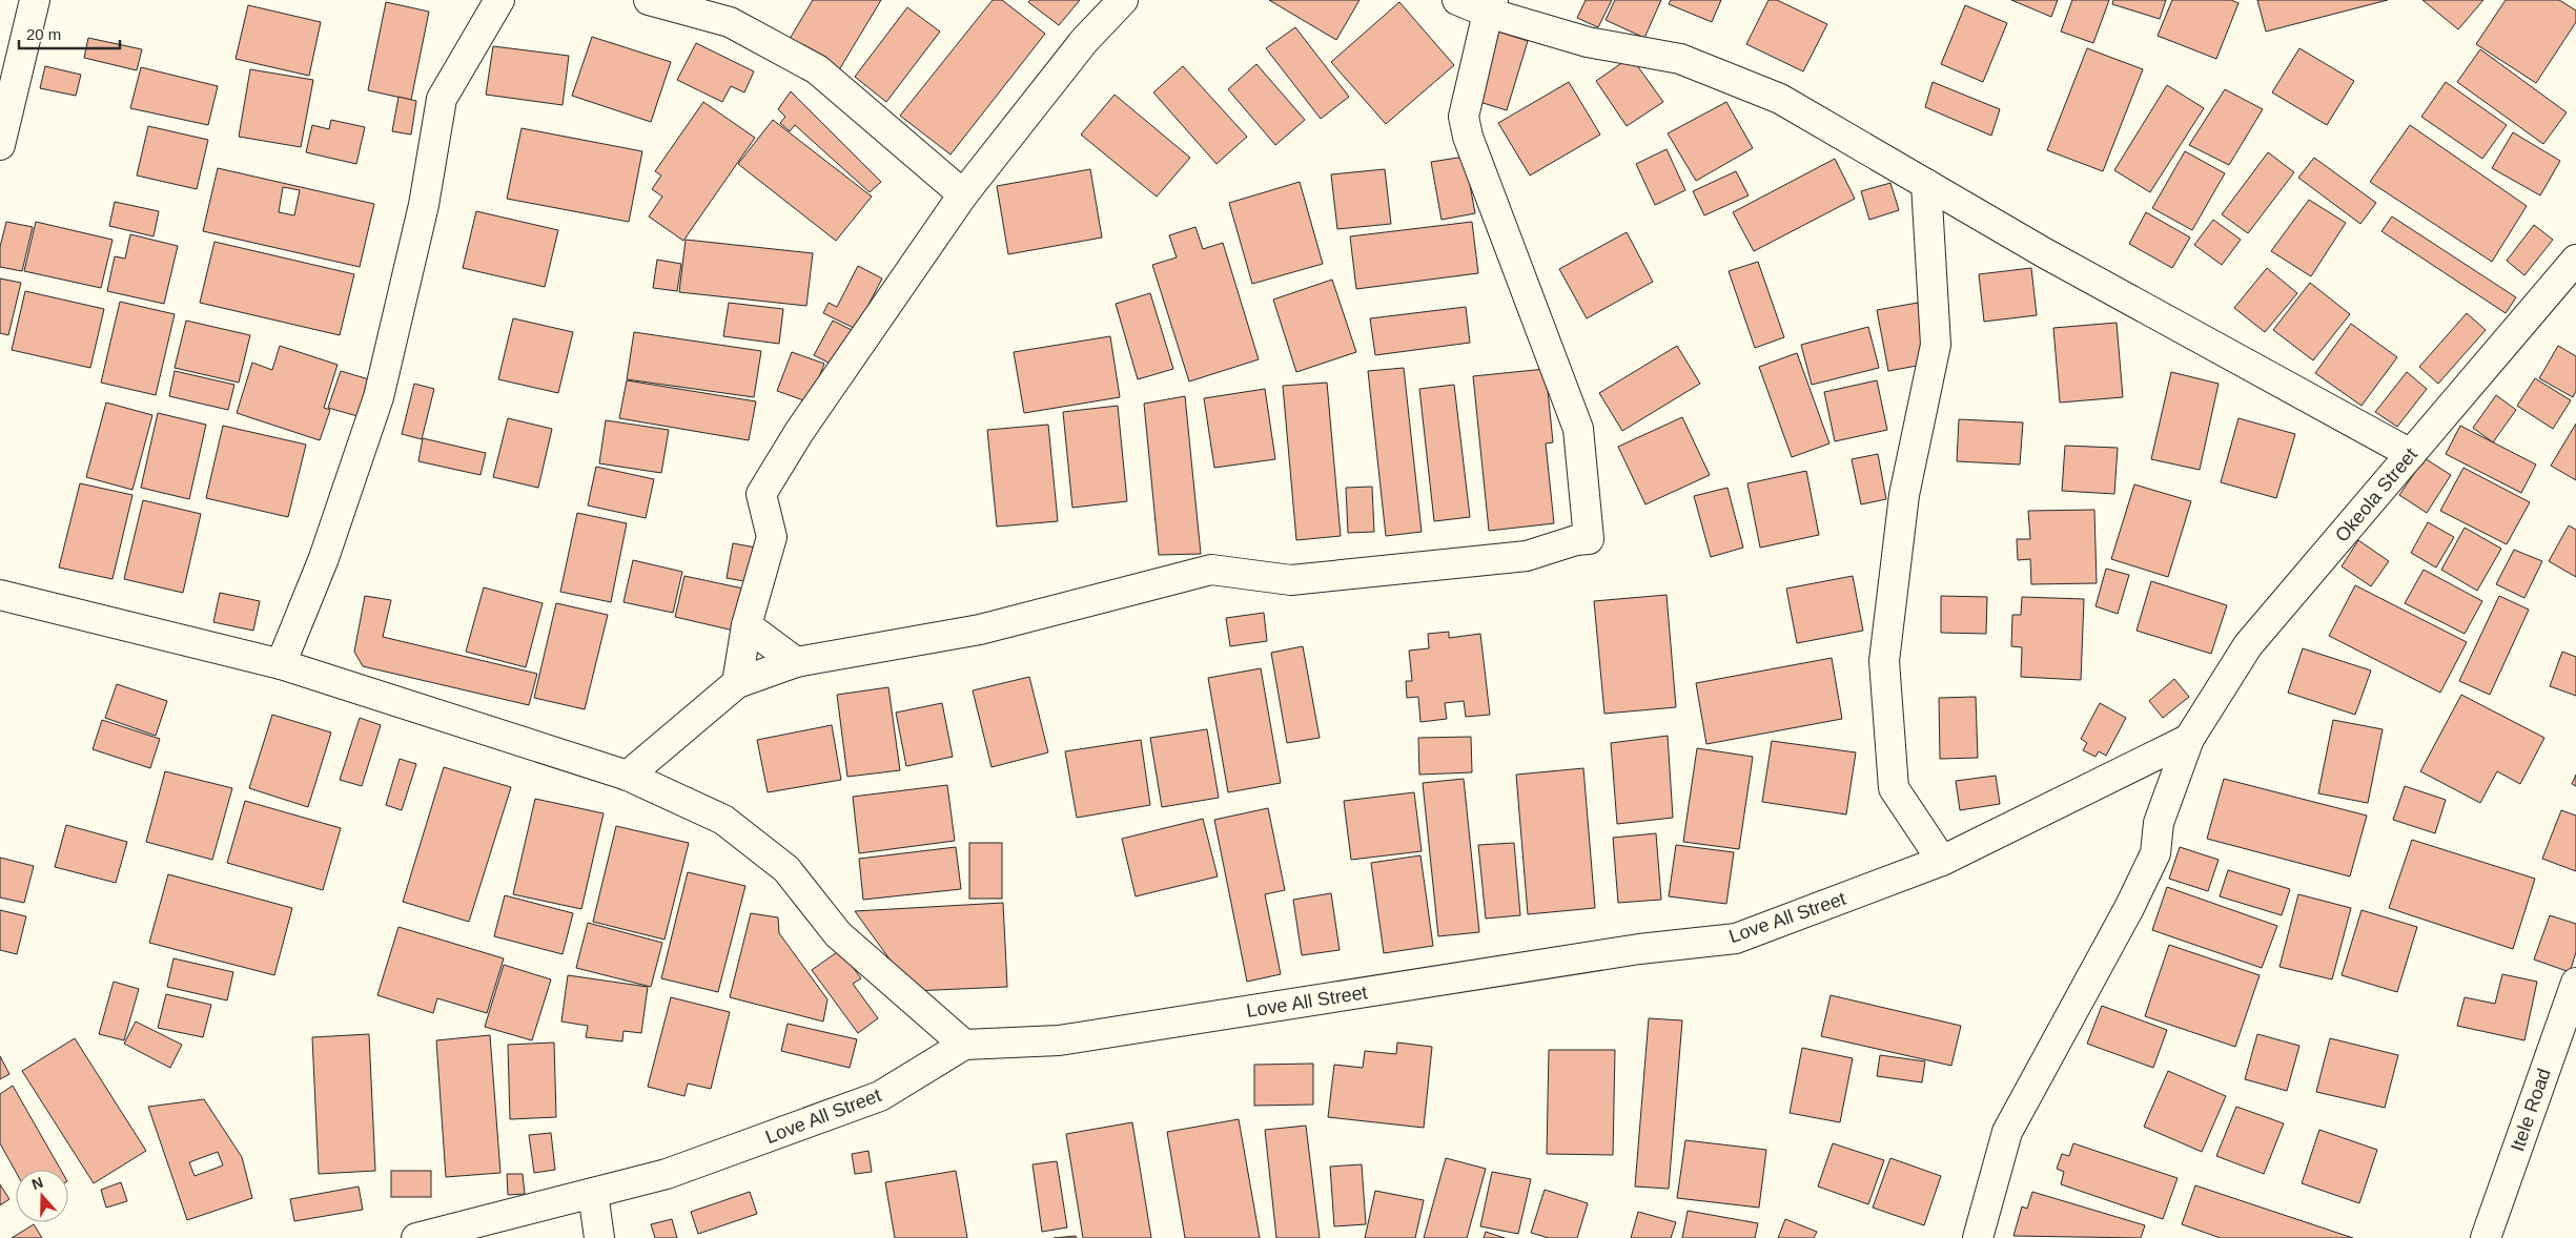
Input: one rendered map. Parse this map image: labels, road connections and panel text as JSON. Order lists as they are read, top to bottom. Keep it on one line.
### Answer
{"streets":{"street":["Okeola Street","Love All Street","Itele Road"]},"crossings":[["Okeola Street","Love All Street"]],"scale_bar":"20 m","north":"top"}
